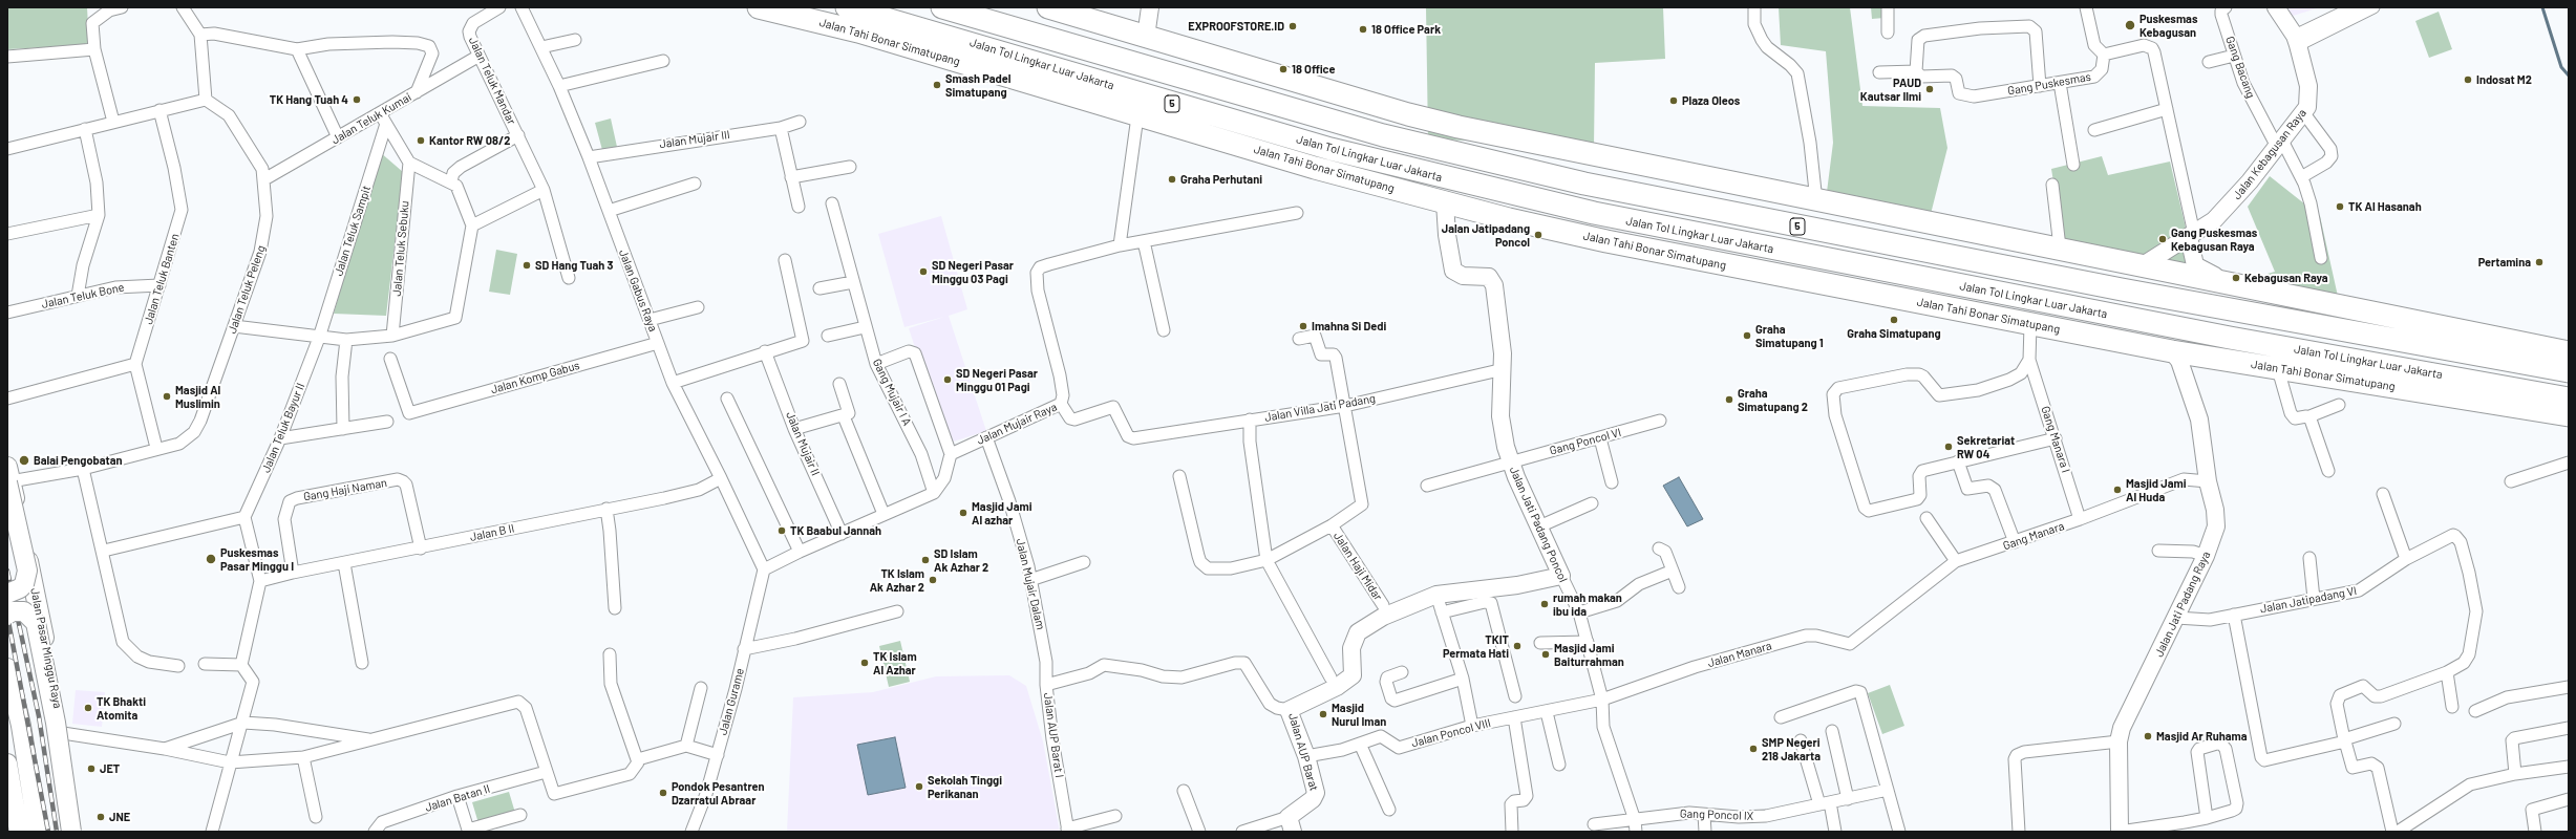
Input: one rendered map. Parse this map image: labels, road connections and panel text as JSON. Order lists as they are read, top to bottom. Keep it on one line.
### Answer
{"streets":{"highway":["Jalan Tahi Bonar Simatupang","Jalan Tol Lingkar Luar Jakarta","5"],"main road":["Jalan Pasar Minggu Raya"],"street":["Gang Bacang","Jalan Teluk Mandar","Gang Puskesmas","Jalan Teluk Kumai","Jalan Mujair III","Jalan Kebagusan Raya","Jalan Teluk Sampit","Jalan Teluk Sebuku","Jalan Teluk Banten","Jalan Teluk Peleng","Jalan Gabus Raya","Jalan Teluk Bone","Jalan Komp Gabus","Gang Mujair I A","Jalan Villa Jati Padang","Jalan Mujair Raya","Jalan Teluk Bayur II","Gang Manara I","Gang Poncol VI","Jalan Mujair II","Gang Haji Naman","Jalan Jati Padang Poncol","Jalan B II","Gang Manara","Jalan Haji Midar","Jalan Mujair Dalam","Jalan Jatipadang VI","Jalan Jati Padang Raya","Jalan Manara","Jalan Gurame","Jalan Poncol VIII","Jalan AUP Barat I","Jalan AUP Barat","Jalan Batan II","Gang Poncol IX"]},"crossings":[["Jalan Tahi Bonar Simatupang","Jalan Jati Padang Poncol"],["Jalan Tahi Bonar Simatupang","Jalan Jati Padang Raya"],["Gang Bacang","Jalan Kebagusan Raya"],["Jalan Teluk Mandar","Jalan Teluk Kumai"],["Jalan Teluk Kumai","Jalan Teluk Peleng"],["Jalan Mujair III","Jalan Gabus Raya"],["Jalan Teluk Sampit","Jalan Teluk Bayur II"],["Jalan Teluk Banten","Jalan Teluk Bone"],["Jalan Teluk Peleng","Jalan Pasar Minggu Raya"],["Jalan Gabus Raya","Jalan Komp Gabus"],["Jalan Gabus Raya","Jalan B II"],["Jalan Gabus Raya","Jalan Gurame"],["Jalan Villa Jati Padang","Jalan Jati Padang Poncol"],["Jalan Villa Jati Padang","Jalan Haji Midar"],["Jalan Mujair Raya","Jalan Mujair Dalam"],["Gang Manara I","Gang Manara"],["Gang Poncol VI","Jalan Jati Padang Poncol"],["Gang Haji Naman","Jalan B II"],["Jalan Jati Padang Poncol","Jalan Manara"],["Jalan Jati Padang Poncol","Jalan Poncol VIII"],["Jalan Jati Padang Poncol","Gang Poncol IX"],["Gang Manara","Jalan Jati Padang Raya"],["Gang Manara","Jalan Manara"],["Jalan Mujair Dalam","Jalan AUP Barat I"],["Jalan Jatipadang VI","Jalan Jati Padang Raya"],["Jalan Manara","Jalan Poncol VIII"],["Jalan Poncol VIII","Jalan AUP Barat"],["Jalan AUP Barat I","Jalan AUP Barat"]],"places":["Puskesmas Kebagusan","EXPROOFSTORE.ID","18 Office Park","18 Office","Indosat M2","Smash Padel Simatupang","PAUD Kautsar Ilmi","TK Hang Tuah 4","Plaza Oleos","Kantor RW 08/2","Graha Perhutani","TK Al Hasanah","Jalan Jatipadang Poncol","Gang Puskesmas Kebagusan Raya","Pertamina","SD Hang Tuah 3","SD Negeri Pasar Minggu 03 Pagi","Kebagusan Raya","Graha Simatupang","Imahna Si Dedi","Graha Simatupang 1","SD Negeri Pasar Minggu 01 Pagi","Masjid Al Muslimin","Graha Simatupang 2","Sekretariat RW 04","Balai Pengobatan","Masjid Jami Al Huda","Masjid Jami Al azhar","TK Baabul Jannah","Puskesmas Pasar Minggu I","SD Islam Ak Azhar 2","TK Islam Ak Azhar 2","rumah makan ibu ida","TKIT Permata Hati","Masjid Jami Baiturrahman","TK Islam Al Azhar","TK Bhakti Atomita","Masjid Nurul Iman","Masjid Ar Ruhama","SMP Negeri 218 Jakarta","JET","Sekolah Tinggi Perikanan","Pondok Pesantren Dzarratul Abraar","JNE"]}
